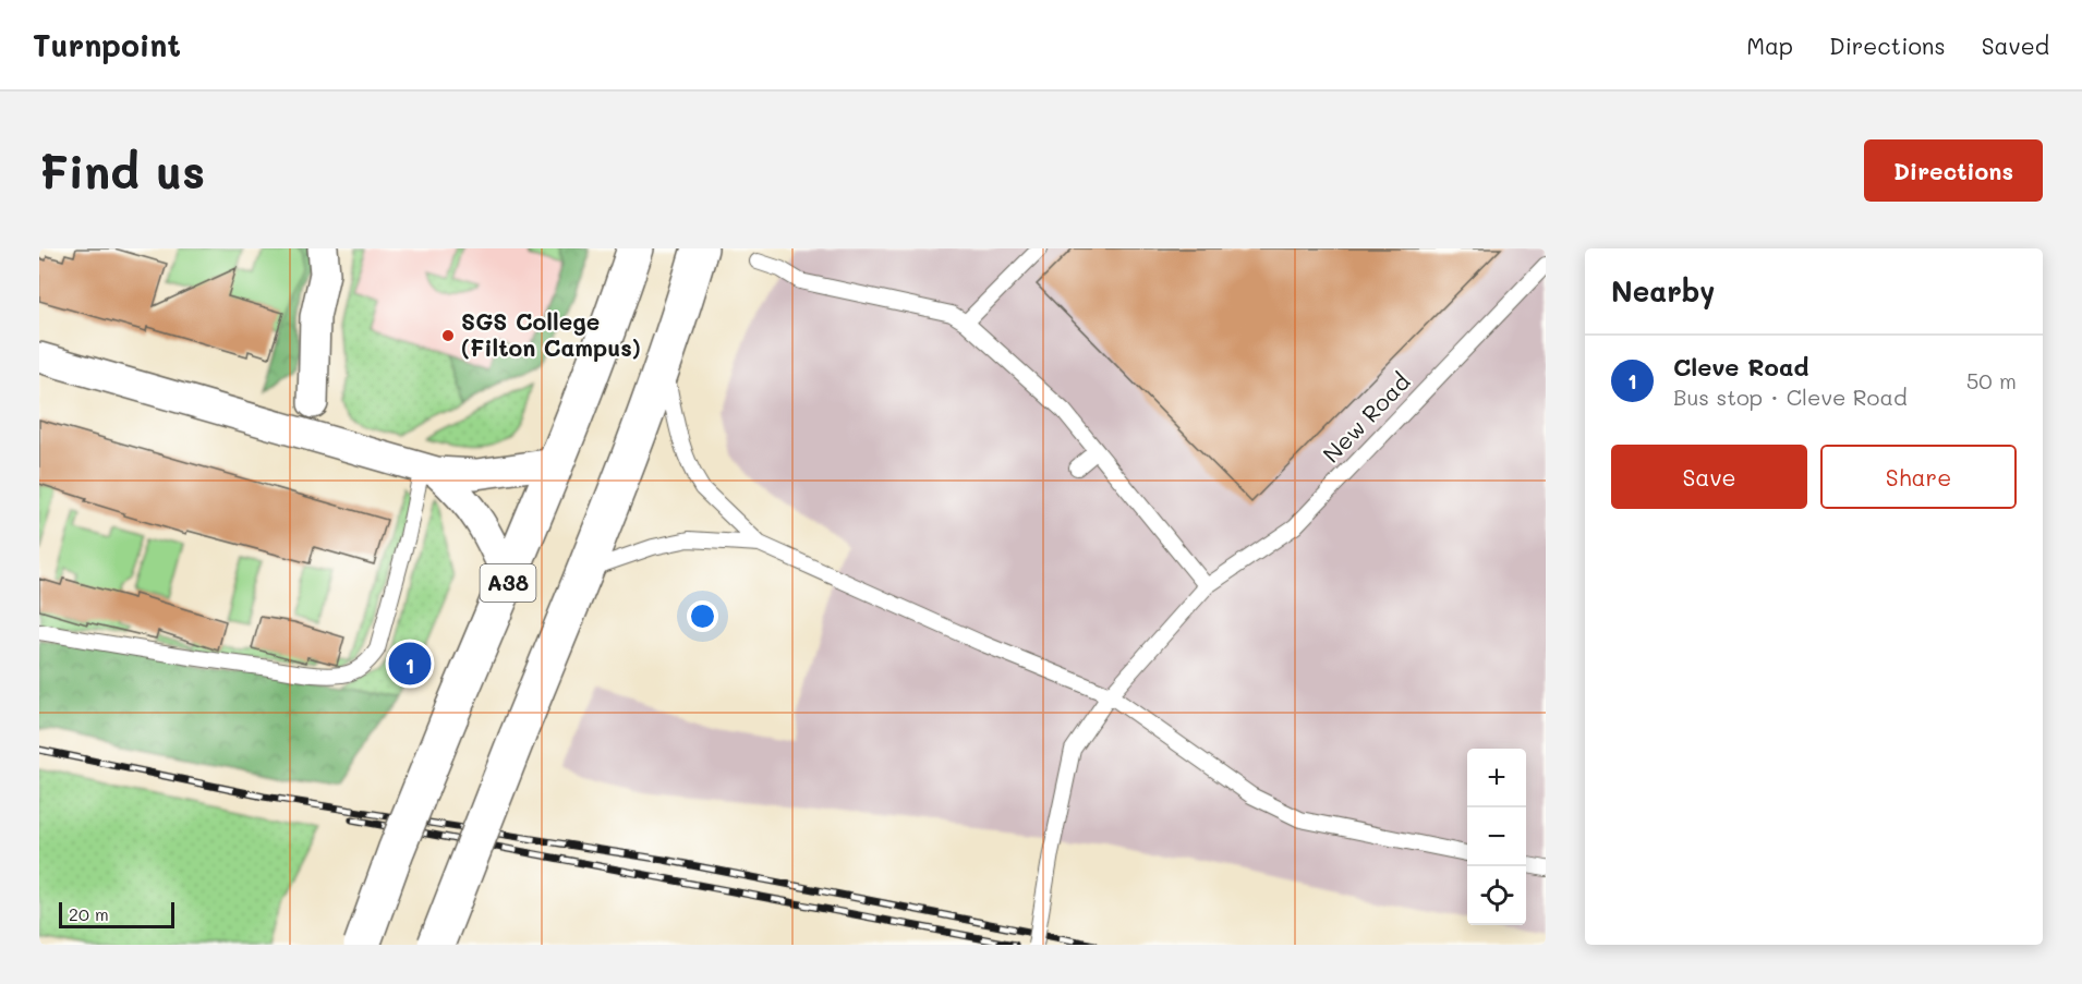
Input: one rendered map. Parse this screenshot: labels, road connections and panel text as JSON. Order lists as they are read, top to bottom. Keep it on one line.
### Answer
{"streets":{"main road":["A38"],"lane":["New Road"]},"places":["SGS College (Filton Campus)"],"scale_bar":"20 m","page":{"header":"Turnpoint","nav":["Map","Directions","Saved"],"buttons":["Directions",["Save","Share"]],"title":"Find us","heading":"Nearby","list":[{"mark":"1","name":"Cleve Road","note":"Bus stop · Cleve Road","value":"50 m"}],"pins":"1","map_buttons":["+","−"],"scale":"20 m"}}
